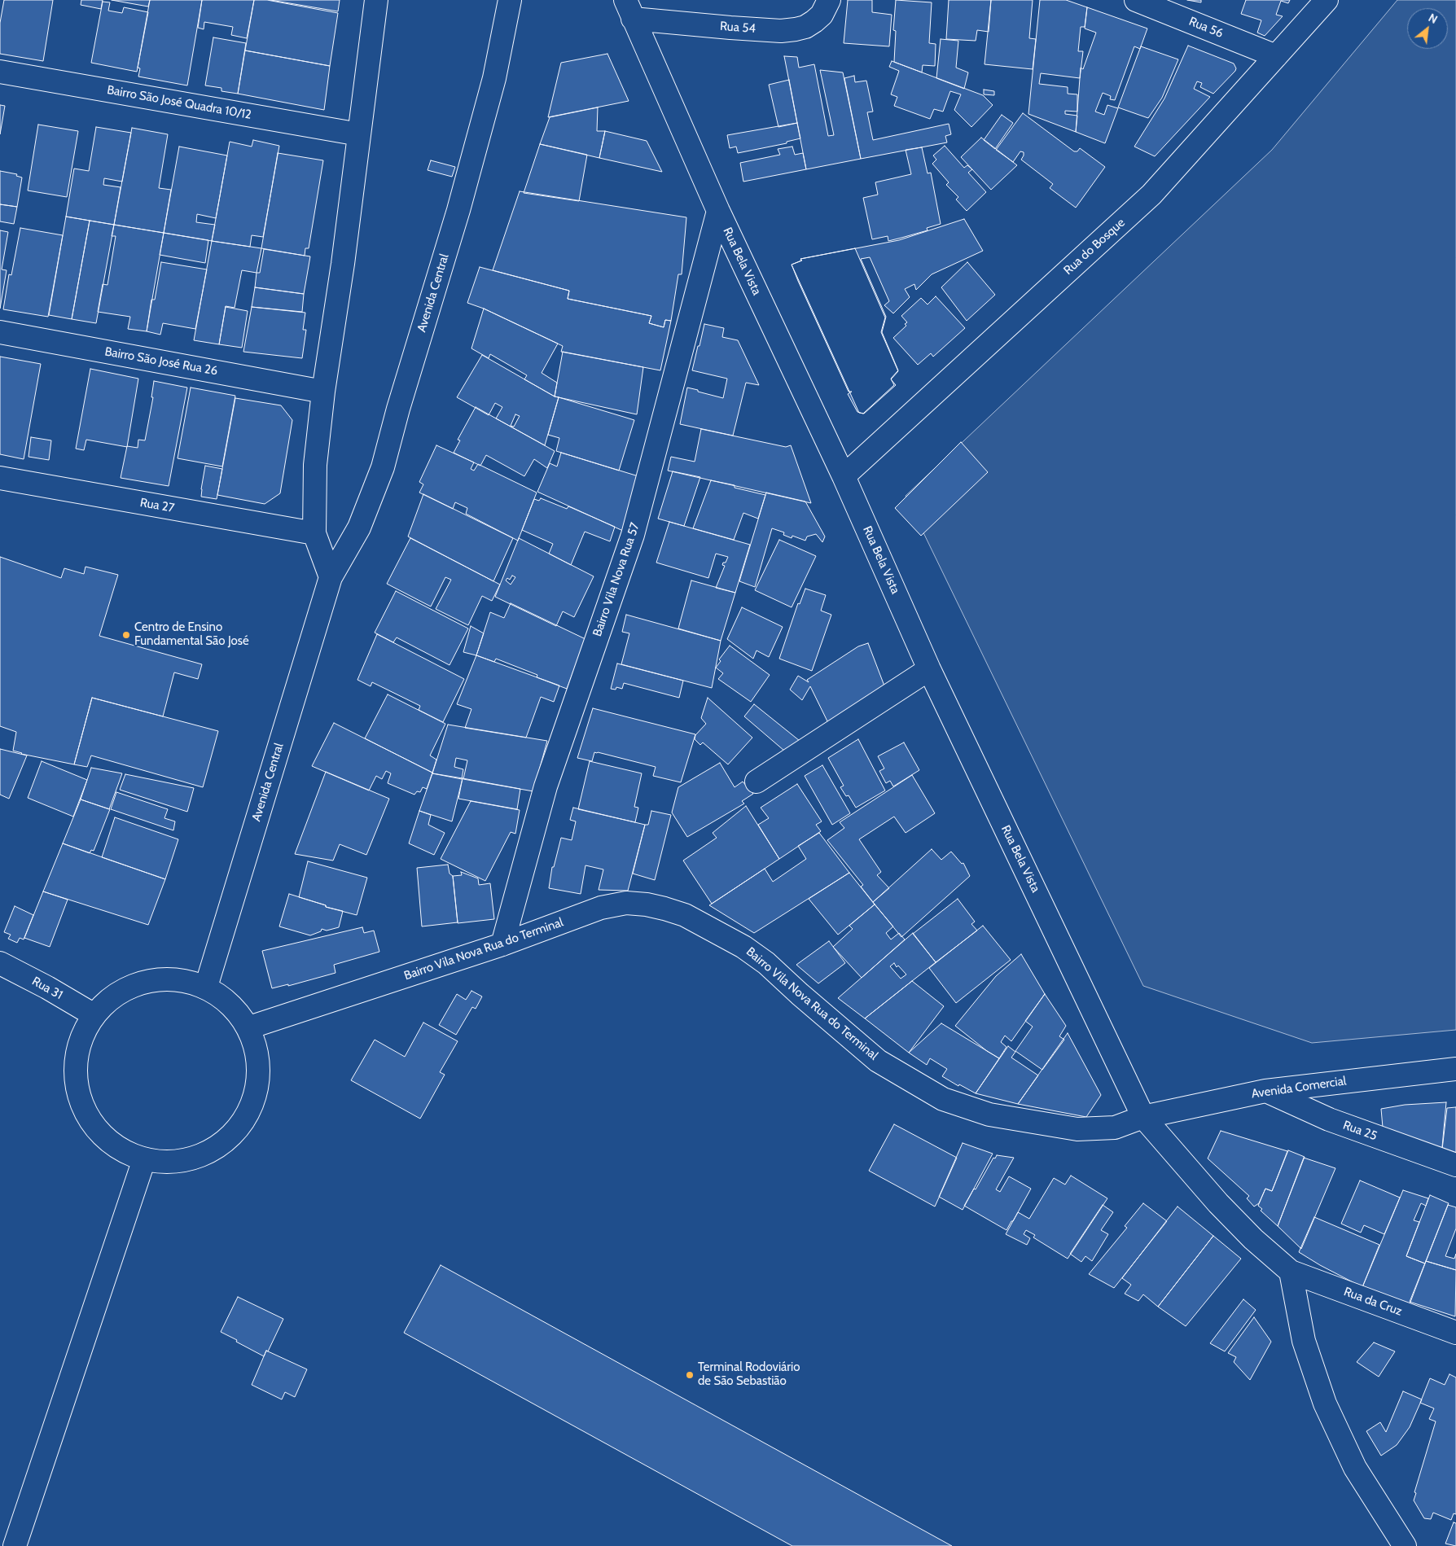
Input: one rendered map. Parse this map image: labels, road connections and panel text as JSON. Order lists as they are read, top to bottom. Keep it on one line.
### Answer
{"streets":{"street":["Rua 54","Rua 56","Bairro São José Quadra 10/12","Rua do Bosque","Rua Bela Vista","Avenida Central","Bairro São José Rua 26","Rua 27","Bairro Vila Nova Rua 57","Bairro Vila Nova Rua do Terminal","Rua 31","Avenida Comercial","Rua 25","Rua da Cruz"]},"crossings":[["Rua 54","Rua Bela Vista"],["Rua 56","Rua do Bosque"],["Rua do Bosque","Rua Bela Vista"],["Rua Bela Vista","Bairro Vila Nova Rua 57"],["Rua Bela Vista","Bairro Vila Nova Rua do Terminal"],["Rua Bela Vista","Avenida Comercial"],["Rua Bela Vista","Rua da Cruz"],["Bairro Vila Nova Rua 57","Bairro Vila Nova Rua do Terminal"],["Bairro Vila Nova Rua do Terminal","Avenida Comercial"],["Avenida Comercial","Rua 25"]],"places":["Centro de Ensino Fundamental São José","Terminal Rodoviário de São Sebastião"],"north":"top right"}
